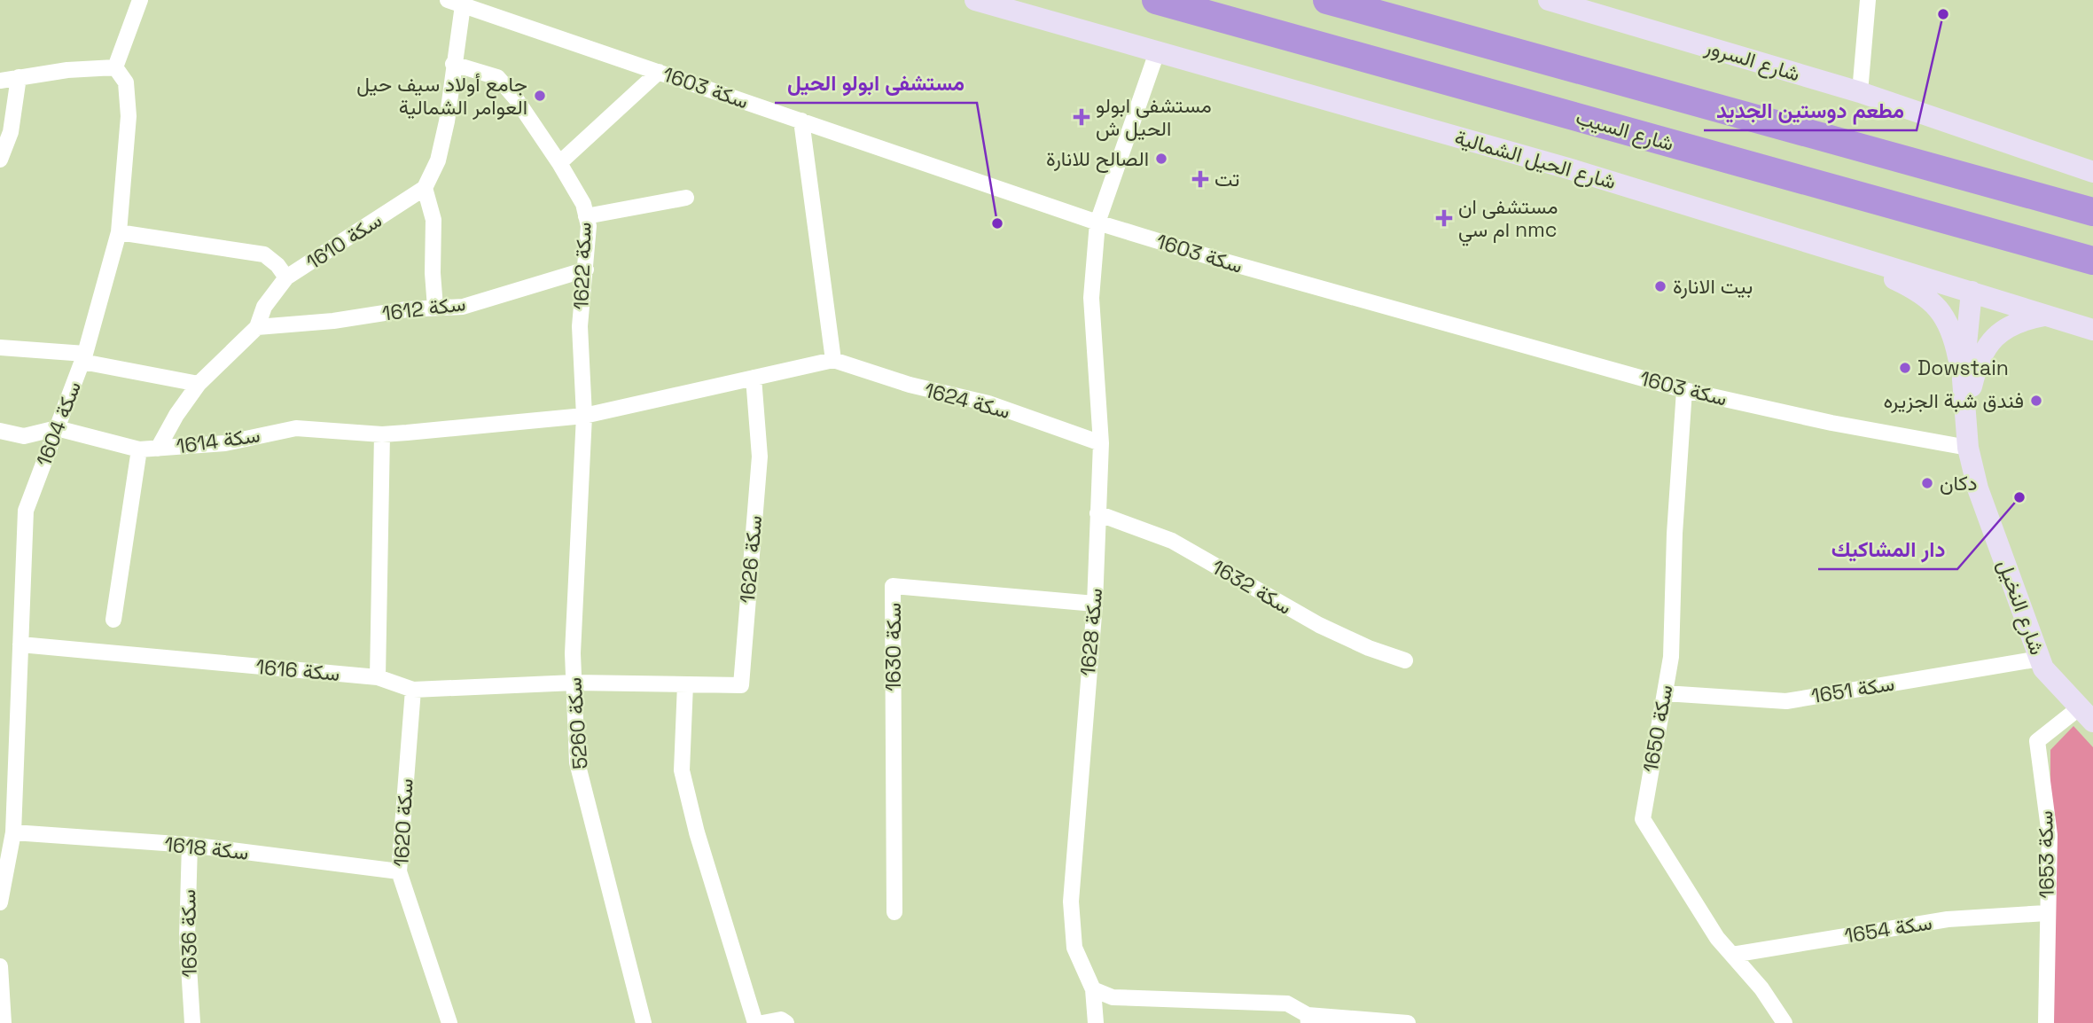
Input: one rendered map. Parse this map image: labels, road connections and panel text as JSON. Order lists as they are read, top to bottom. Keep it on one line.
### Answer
{"streets":{"highway":["شارع السيب"],"street":["شارع السرور","سكة 1603","شارع الحيل الشمالية","سكة 1610","سكة 1622","سكة 1612","سكة 1624","سكة 1604","سكة 1614","سكة 1626","سكة 1632","شارع النخيل","سكة 1628","سكة 1630","سكة 1616","سكة 1651","سكة 5260","سكة 1650","سكة 1620","سكة 1618","سكة 1653","سكة 1654","سكة 1636"]},"crossings":[["سكة 1603","شارع النخيل"],["سكة 1603","سكة 1628"],["سكة 1603","سكة 1650"],["شارع الحيل الشمالية","شارع النخيل"],["شارع الحيل الشمالية","سكة 1628"],["سكة 1610","سكة 1612"],["سكة 1610","سكة 1614"],["سكة 1622","سكة 1612"],["سكة 1622","سكة 1614"],["سكة 1622","سكة 5260"],["سكة 1624","سكة 1628"],["سكة 1604","سكة 1614"],["سكة 1604","سكة 1616"],["سكة 1604","سكة 1618"],["سكة 1614","سكة 5260"],["سكة 1626","سكة 1616"],["سكة 1626","سكة 5260"],["سكة 1632","سكة 1628"],["شارع النخيل","سكة 1651"],["شارع النخيل","سكة 1653"],["سكة 1628","سكة 1630"],["سكة 1616","سكة 5260"],["سكة 1616","سكة 1620"],["سكة 1651","سكة 1650"],["سكة 1650","سكة 1654"],["سكة 1620","سكة 1618"],["سكة 1618","سكة 1636"],["سكة 1653","سكة 1654"]],"places":{"other":["مطعم دوستين الجديد","جامع أولاد سيف حيل العوامر الشمالية","الصالح للانارة","مستشفى ابولو الحيل","بيت الانارة","Dowstain","فندق شبة الجزيره","دكان","دار المشاكيك"],"health":["مستشفى ابولو الحيل ش","تت","مستشفى ان ام سي nmc"]}}
